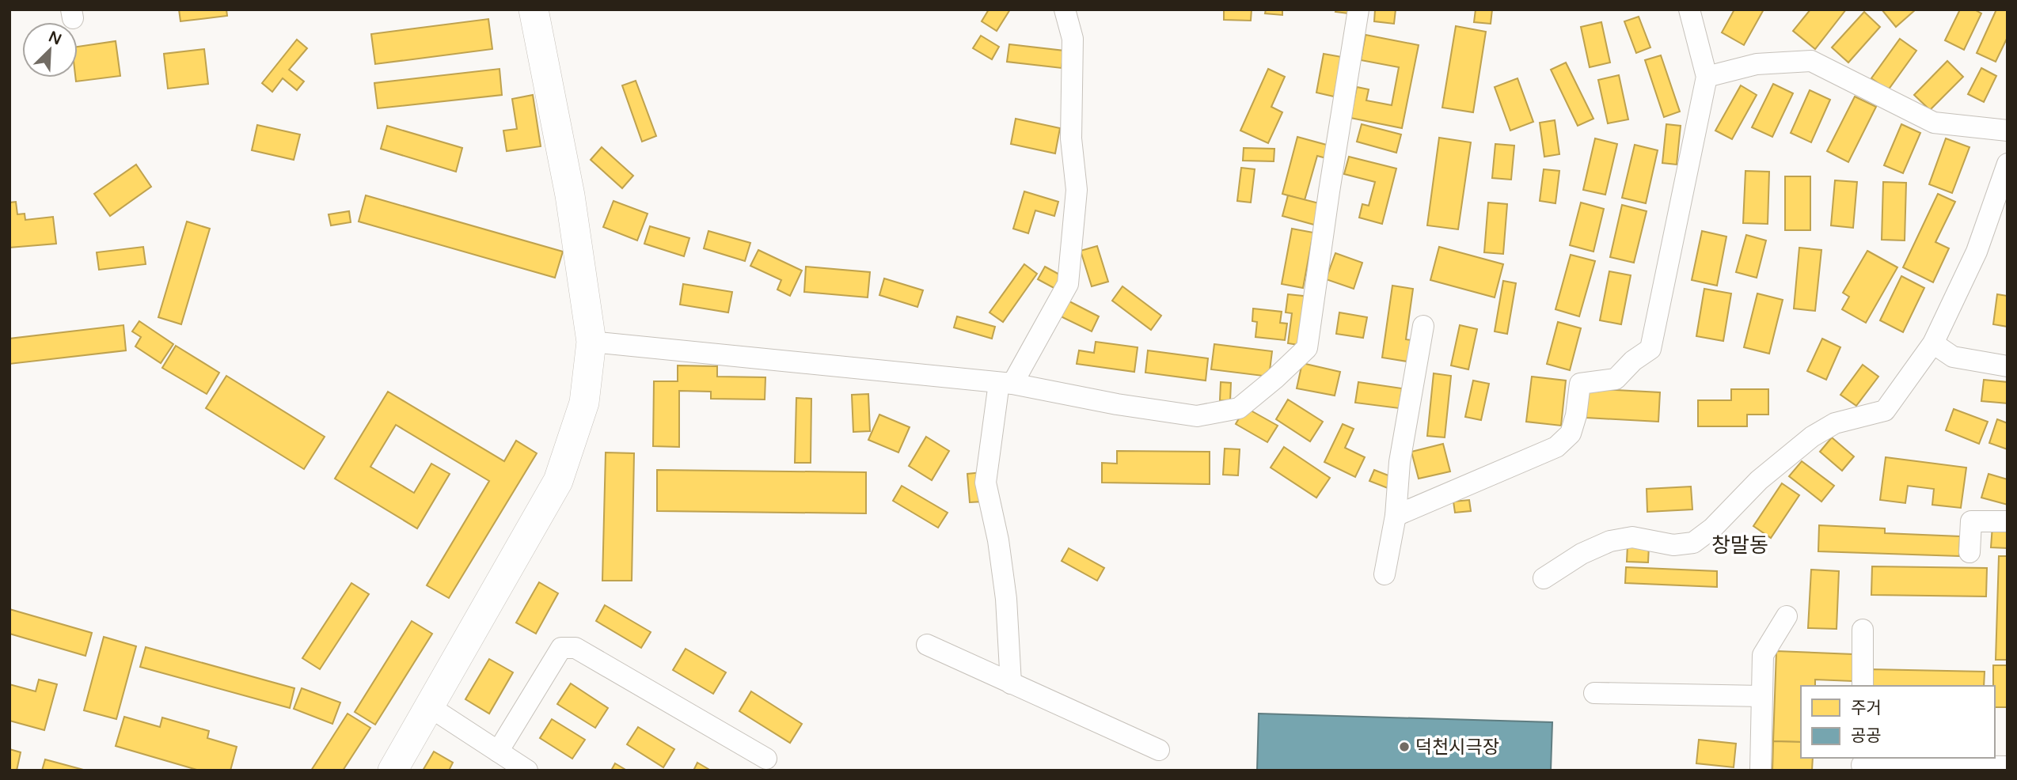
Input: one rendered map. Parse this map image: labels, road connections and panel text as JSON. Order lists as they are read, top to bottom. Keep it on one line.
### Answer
{"districts":["창말동"],"places":["덕천시극장"],"legend":["주거","공공"],"north":"top right"}
